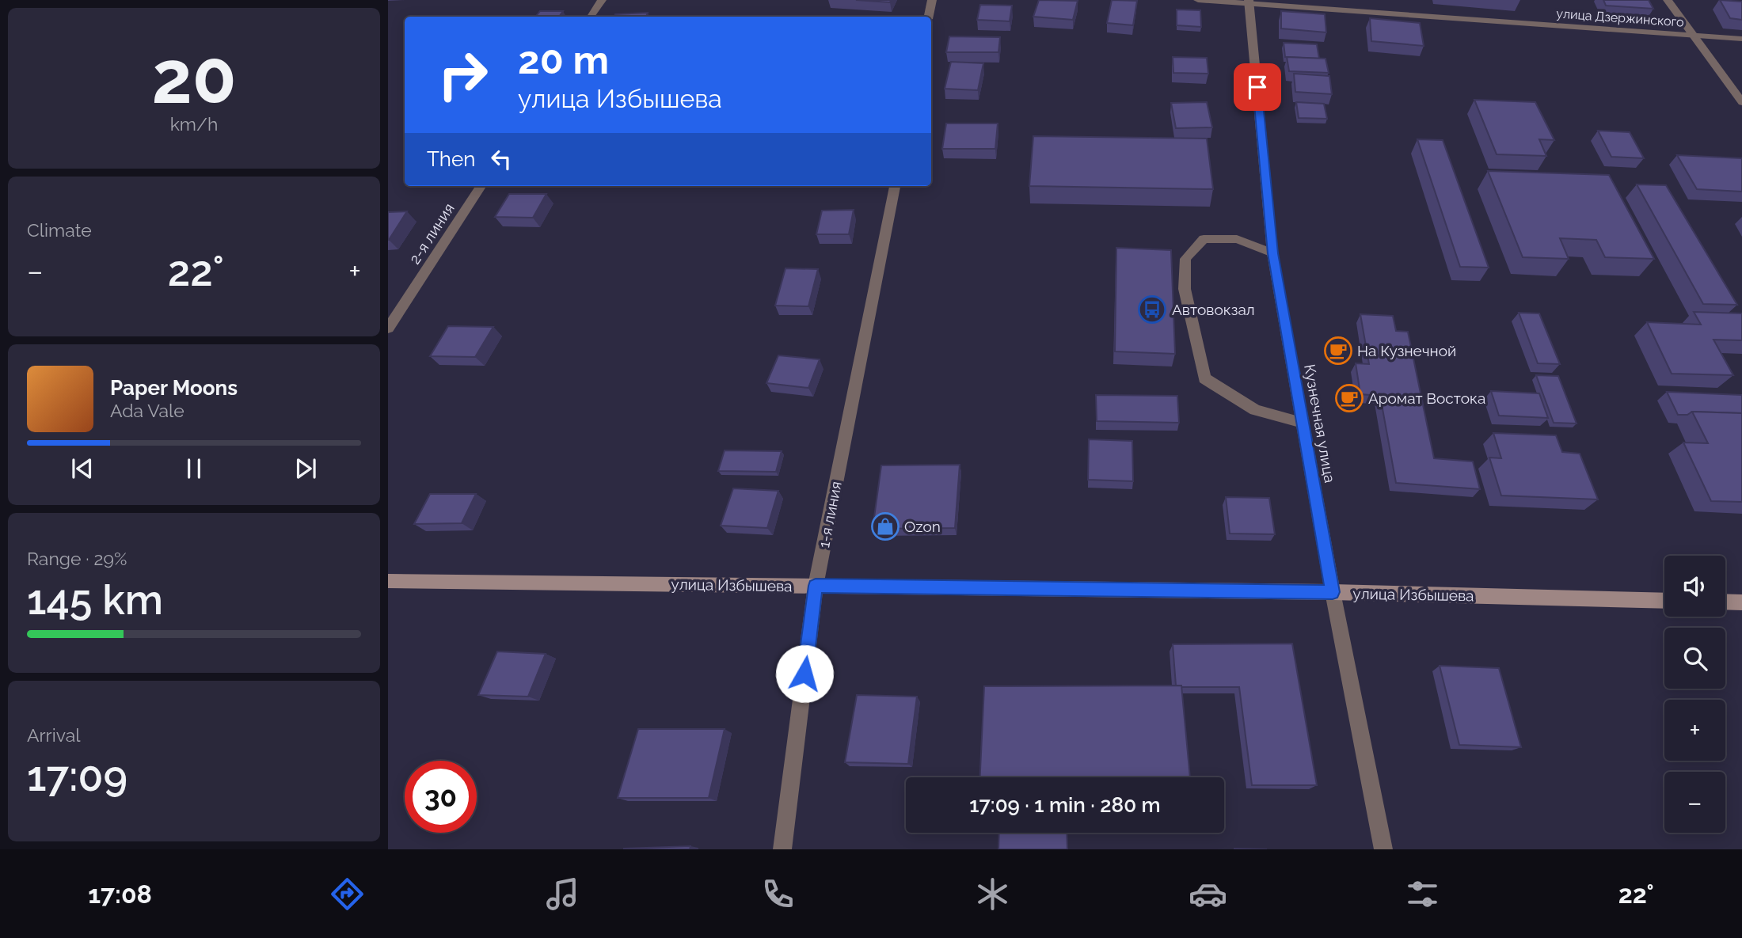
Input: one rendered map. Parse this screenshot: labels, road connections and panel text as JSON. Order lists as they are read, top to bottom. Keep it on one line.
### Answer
{"streets":{"main road":["улица Избышева"],"street":["улица Дзержинского","2-я линия","Кузнечная улица","1-я линия"]},"crossings":[["улица Дзержинского","Кузнечная улица"],["Кузнечная улица","улица Избышева"],["1-я линия","улица Избышева"]],"places":{"bus stop":["Автовокзал"],"cafe":["На Кузнечной","Аромат Востока"],"shop":["Ozon"]},"page":{"tile":[["20","km/h"],"Climate",["Range · 29%","145 km"],["Arrival","17:09"]],"turn":["20 m","улица Избышева"],"then":"Then","heat":["−","22°","+"],"song":["Paper Moons","Ada Vale"],"map_buttons":["+","−"],"limit":"30","trip":"17:09 · 1 min · 280 m","tabs":["17:08","22°"]}}
